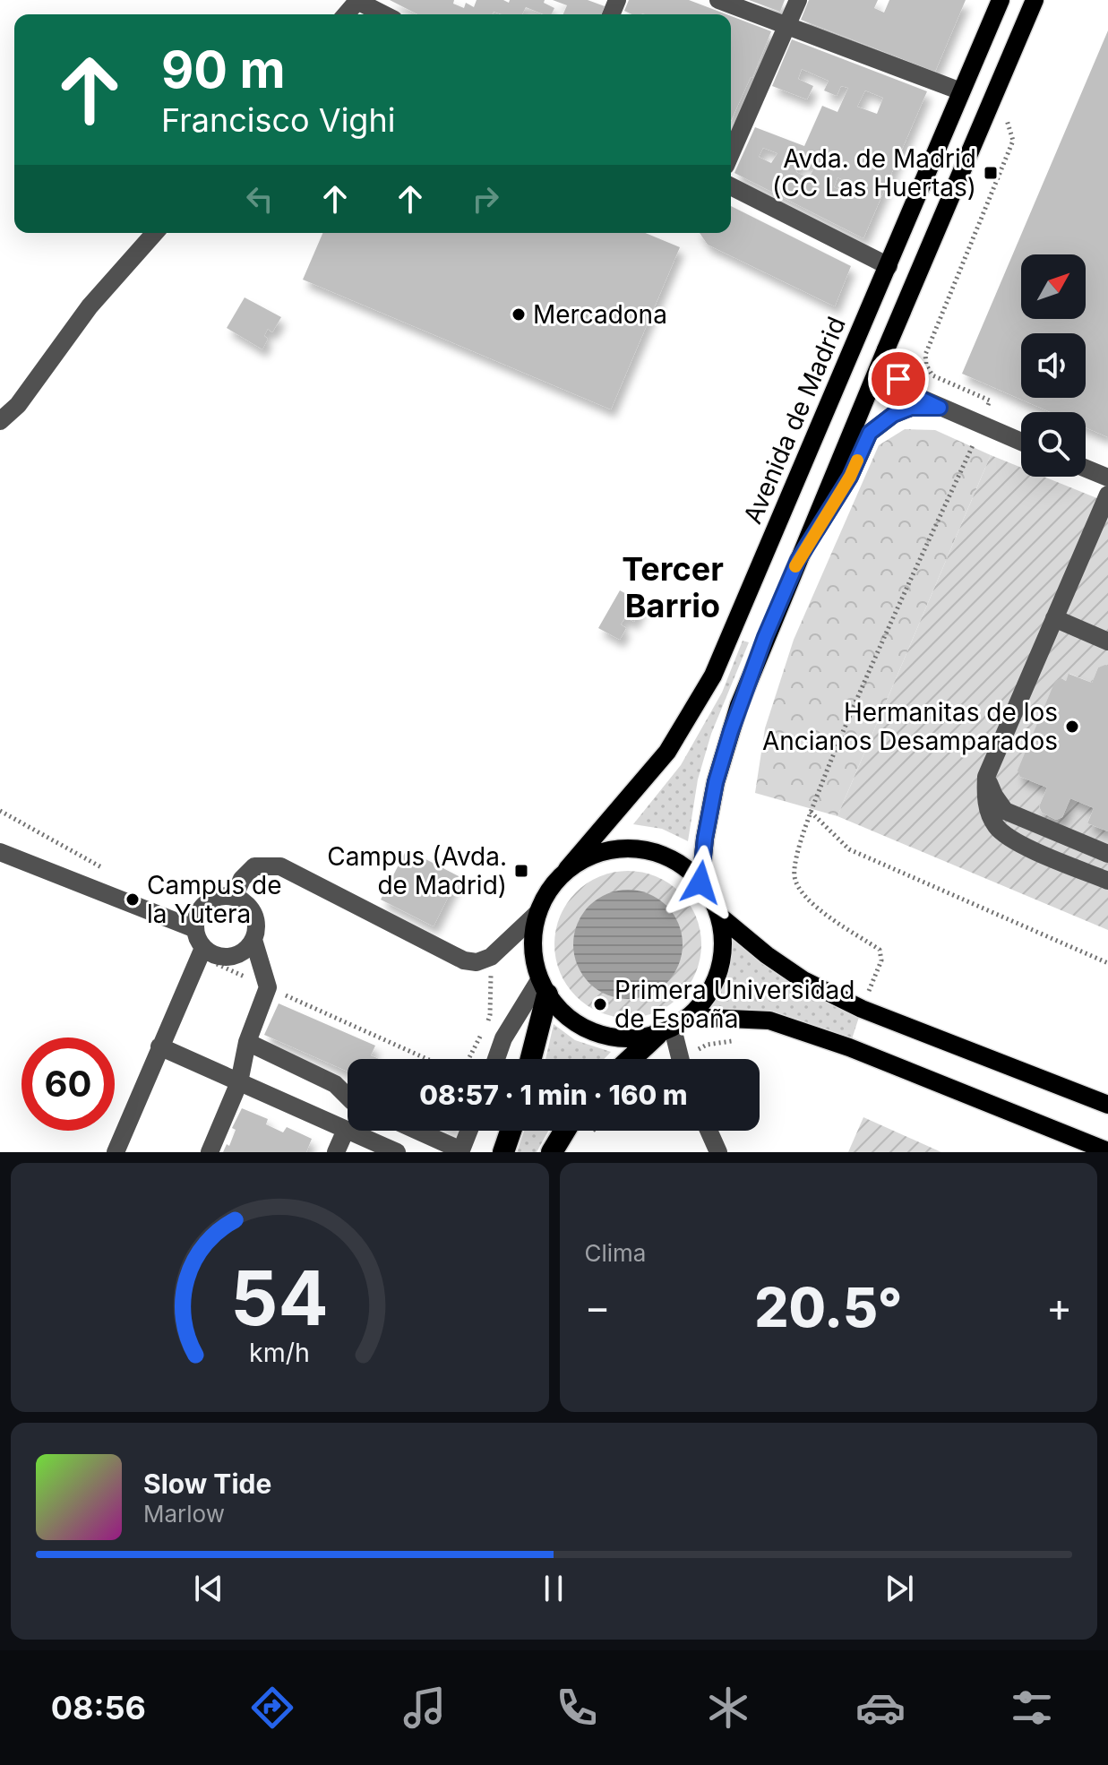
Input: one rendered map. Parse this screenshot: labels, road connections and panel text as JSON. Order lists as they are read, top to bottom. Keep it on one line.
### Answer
{"streets":{"main road":["Avenida de Madrid"]},"districts":["Tercer Barrio"],"places":{"transit":["Avda. de Madrid (CC Las Huertas)","Campus (Avda. de Madrid)"],"other":["Mercadona","Hermanitas de los Ancianos Desamparados","Campus de la Yutera","Primera Universidad de España"]},"north":"top right","page":{"turn":["90 m","Francisco Vighi"],"limit":"60","trip":"08:57 · 1 min · 160 m","tile":"Clima","heat":["−","20.5°","+"],"song":["Slow Tide","Marlow"],"tabs":"08:56","gauge":["54","km/h"]}}
